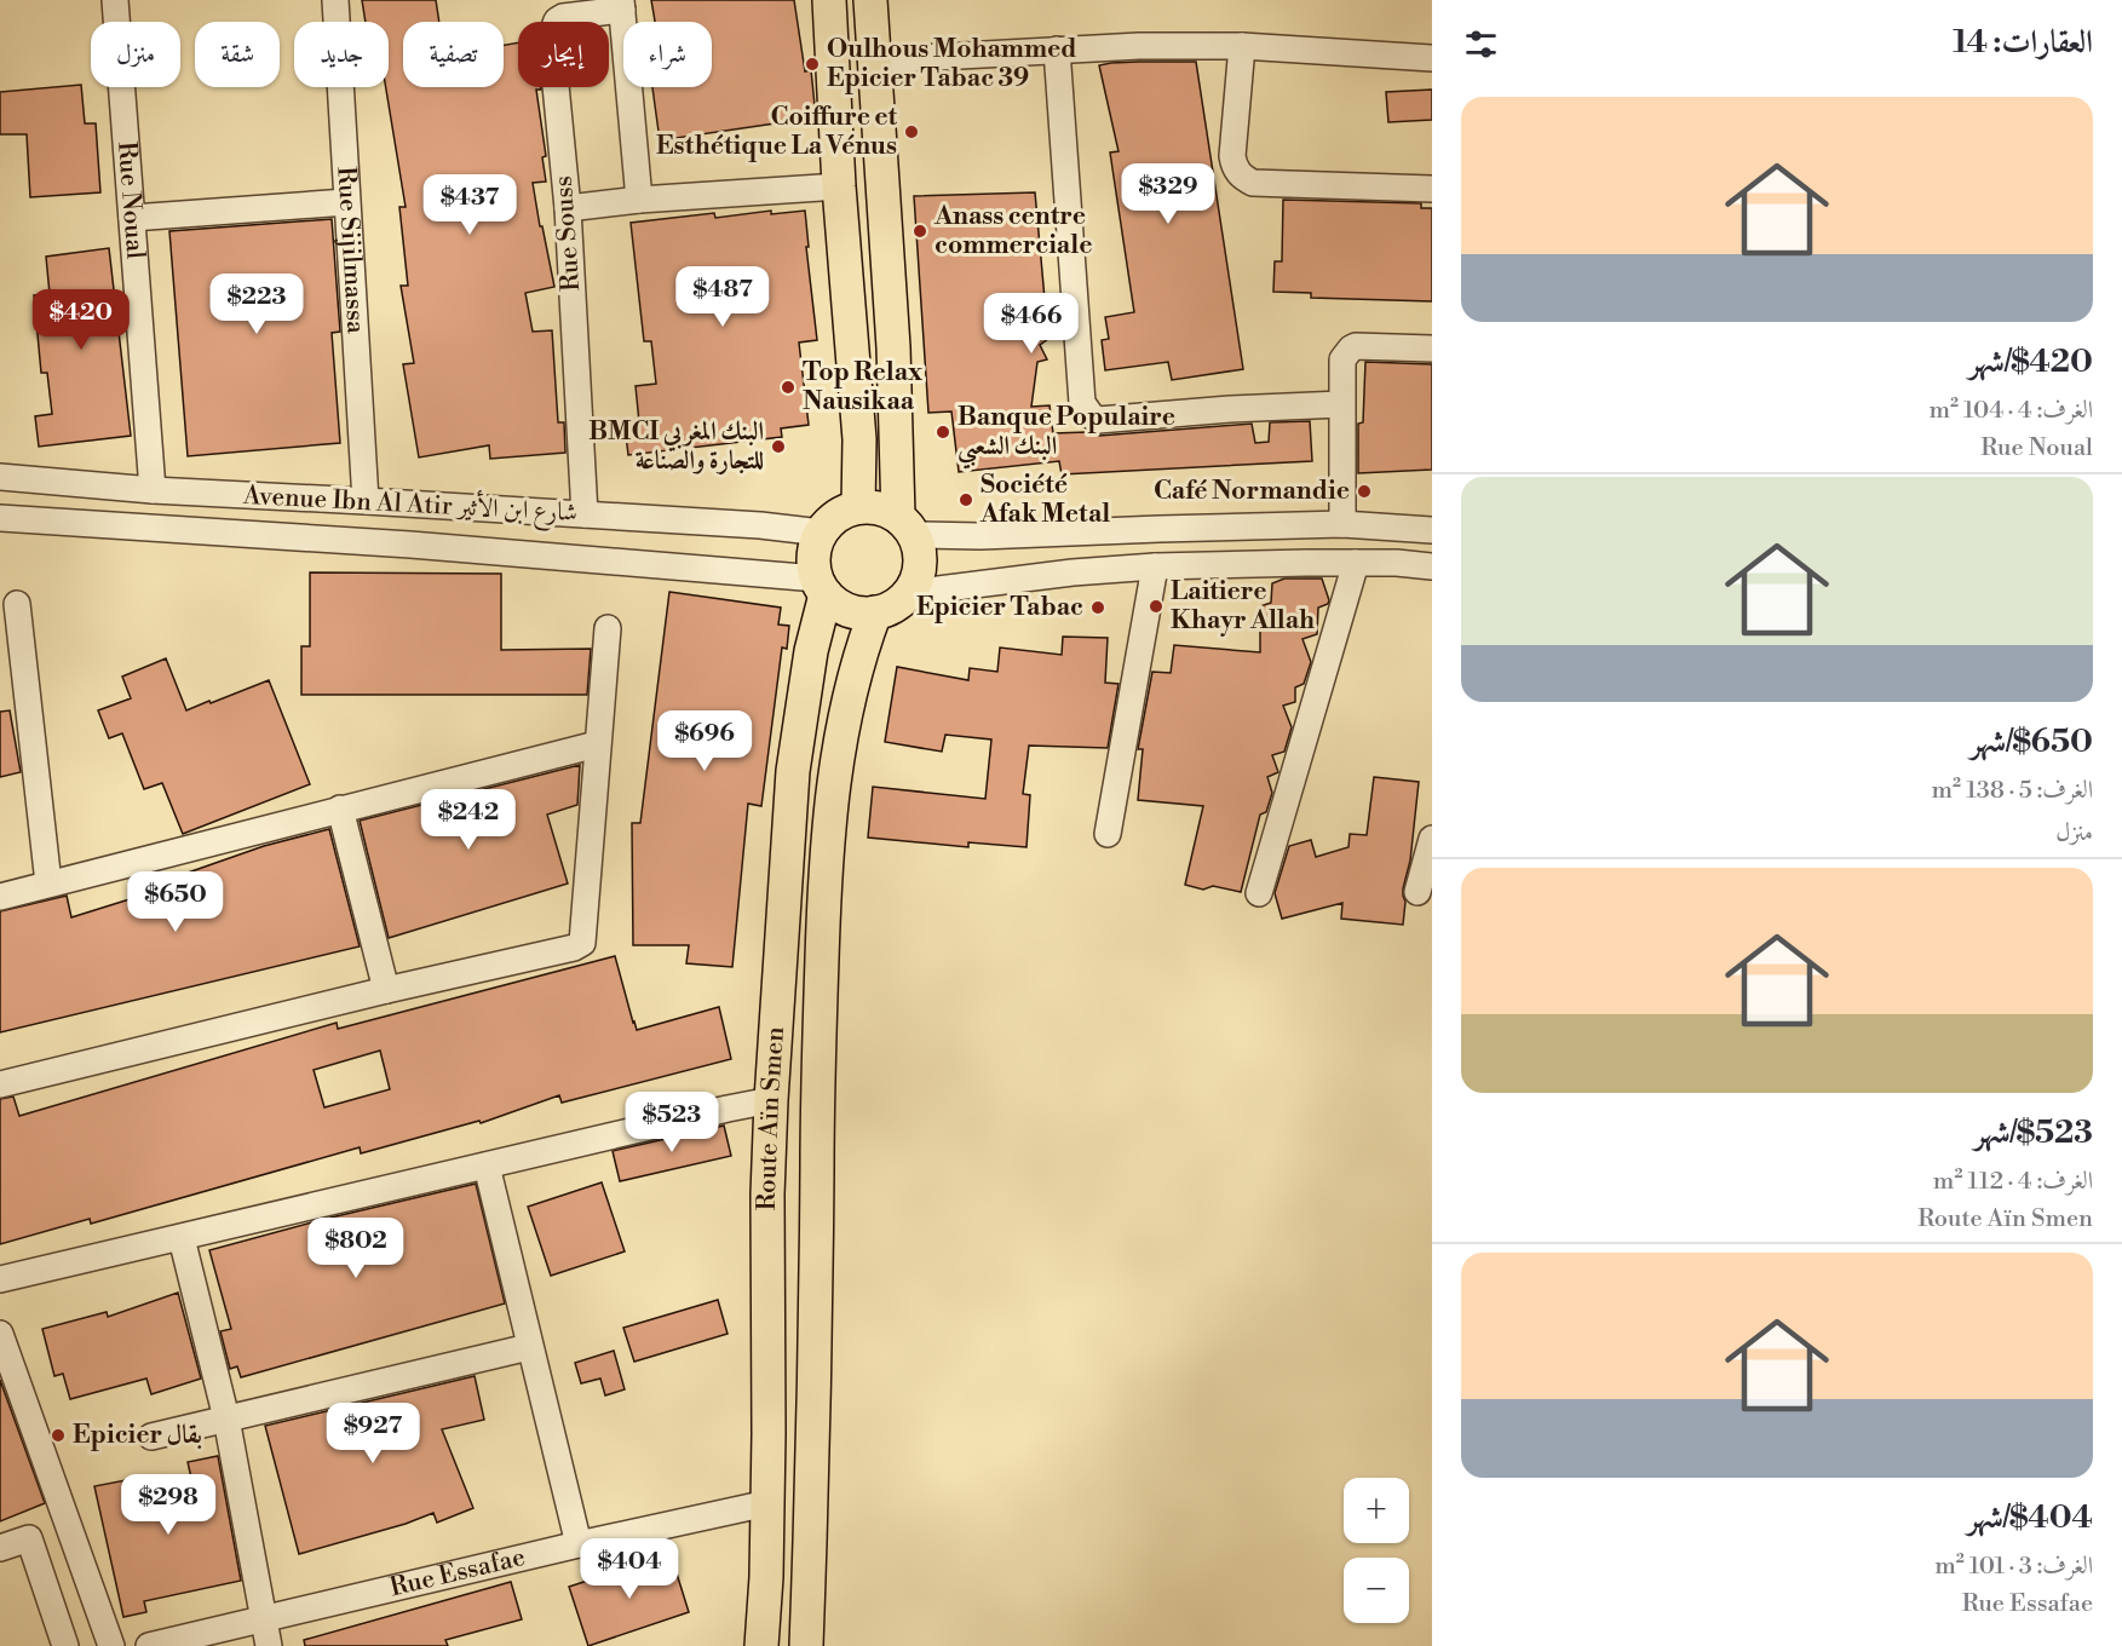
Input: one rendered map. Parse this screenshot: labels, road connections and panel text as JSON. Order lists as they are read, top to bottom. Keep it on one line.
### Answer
{"streets":{"main road":["Route Aïn Smen"],"street":["Rue Noual","Rue Souss","Rue Sijilmassa","Avenue Ibn Al Atir شارع ابن الأثير","Rue Essafae"]},"crossings":[["Rue Noual","Avenue Ibn Al Atir شارع ابن الأثير"],["Rue Souss","Avenue Ibn Al Atir شارع ابن الأثير"],["Rue Sijilmassa","Avenue Ibn Al Atir شارع ابن الأثير"],["Avenue Ibn Al Atir شارع ابن الأثير","Route Aïn Smen"],["Route Aïn Smen","Rue Essafae"]],"places":["Oulhous Mohammed Epicier Tabac 39","Coiffure et Esthétique La Vénus","Anass centre commerciale","Top Relax Nausikaa","Banque Populaire البنك الشعبي","BMCI البنك المغربي للتجارة والصناعة","Café Normandie","Société Afak Metal","Laitiere Khayr Allah","Epicier Tabac","Epicier بقال"],"page":{"heading":"العقارات: 14","chip":["شراء","إيجار","تصفية","جديد","شقة","منزل"],"list":[{"name":"$420/شهر","note":"الغرف: 4 · 104 m² · Rue Noual"},{"name":"$650/شهر","note":"الغرف: 5 · 138 m² · منزل"},{"name":"$523/شهر","note":"الغرف: 4 · 112 m² · Route Aïn Smen"},{"name":"$404/شهر","note":"الغرف: 3 · 101 m² · Rue Essafae"}],"price":["$329","$437","$487","$223","$420","$466","$696","$242","$650","$523","$802","$927","$298","$404"],"map_buttons":["+","−"]}}
